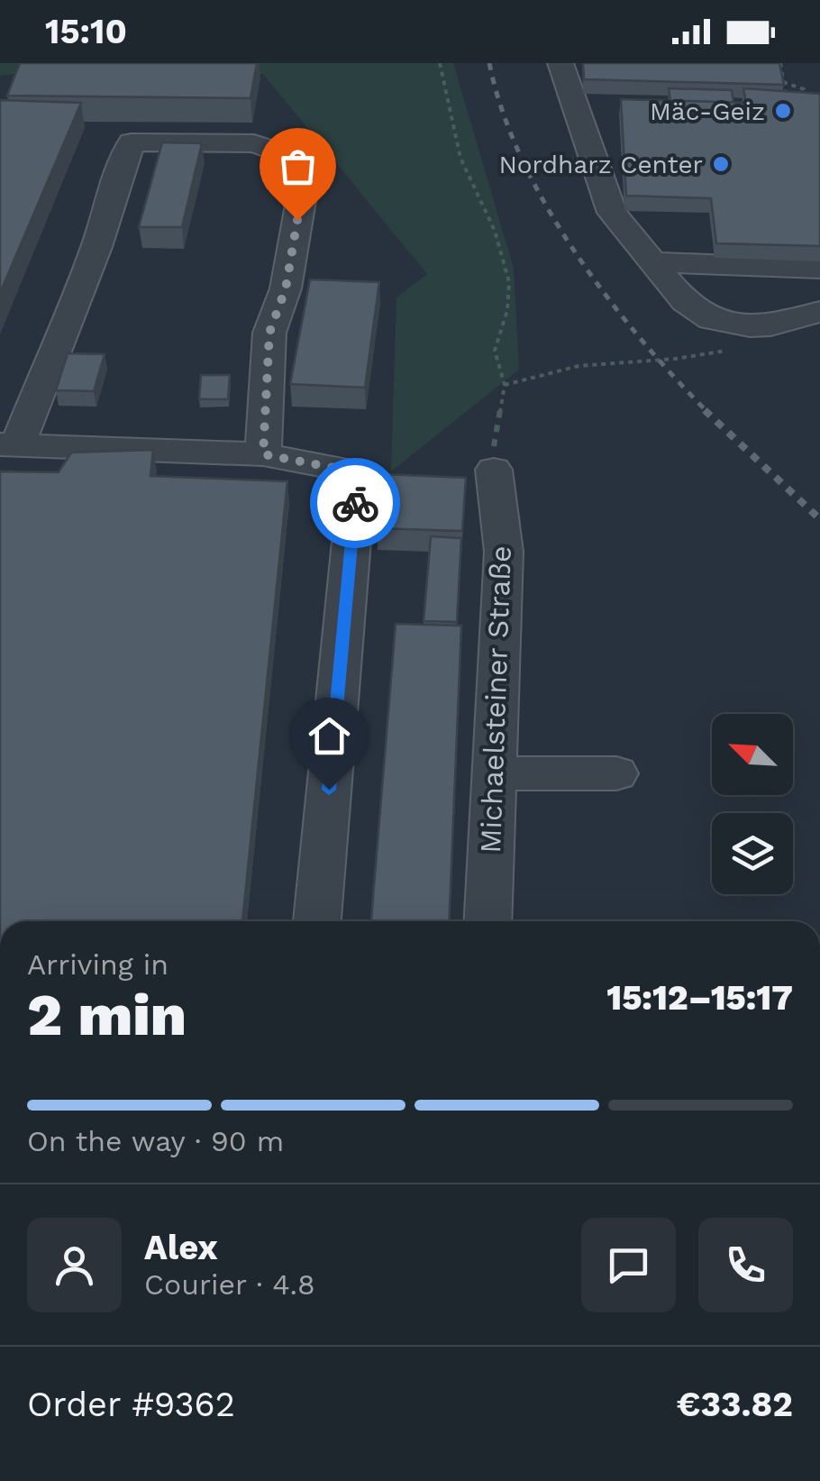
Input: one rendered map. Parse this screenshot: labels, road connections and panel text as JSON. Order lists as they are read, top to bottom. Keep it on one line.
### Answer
{"streets":{"lane":["Michaelsteiner Straße"]},"places":["Mäc-Geiz","Nordharz Center"],"north":"top left","page":{"status":"15:10","heading":["2 min","Arriving in","15:12–15:17"],"panel":["Alex","Courier · 4.8","Order #9362","€33.82"],"bar":"On the way · 90 m"}}
